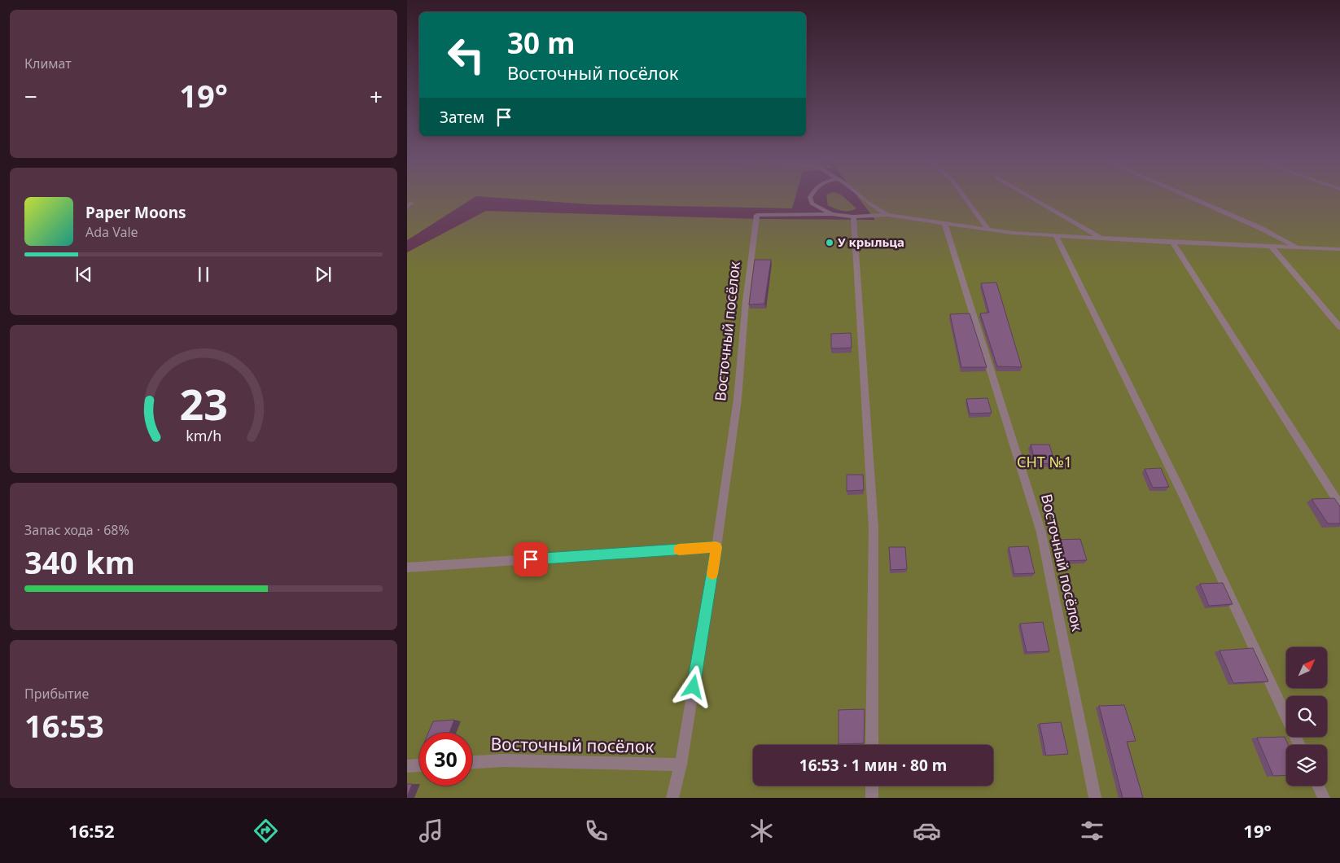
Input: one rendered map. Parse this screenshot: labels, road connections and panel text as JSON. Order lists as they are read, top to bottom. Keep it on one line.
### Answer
{"streets":{"street":["Восточный посёлок"]},"parks":["СНТ №1"],"places":["У крыльца"],"north":"top right","page":{"tile":["Климат",["Запас хода · 68%","340 km"],["Прибытие","16:53"]],"turn":["30 m","Восточный посёлок"],"heat":["−","19°","+"],"then":"Затем","song":["Paper Moons","Ada Vale"],"limit":"30","trip":"16:53 · 1 мин · 80 m","tabs":["16:52","19°"],"gauge":["23","km/h"]}}
